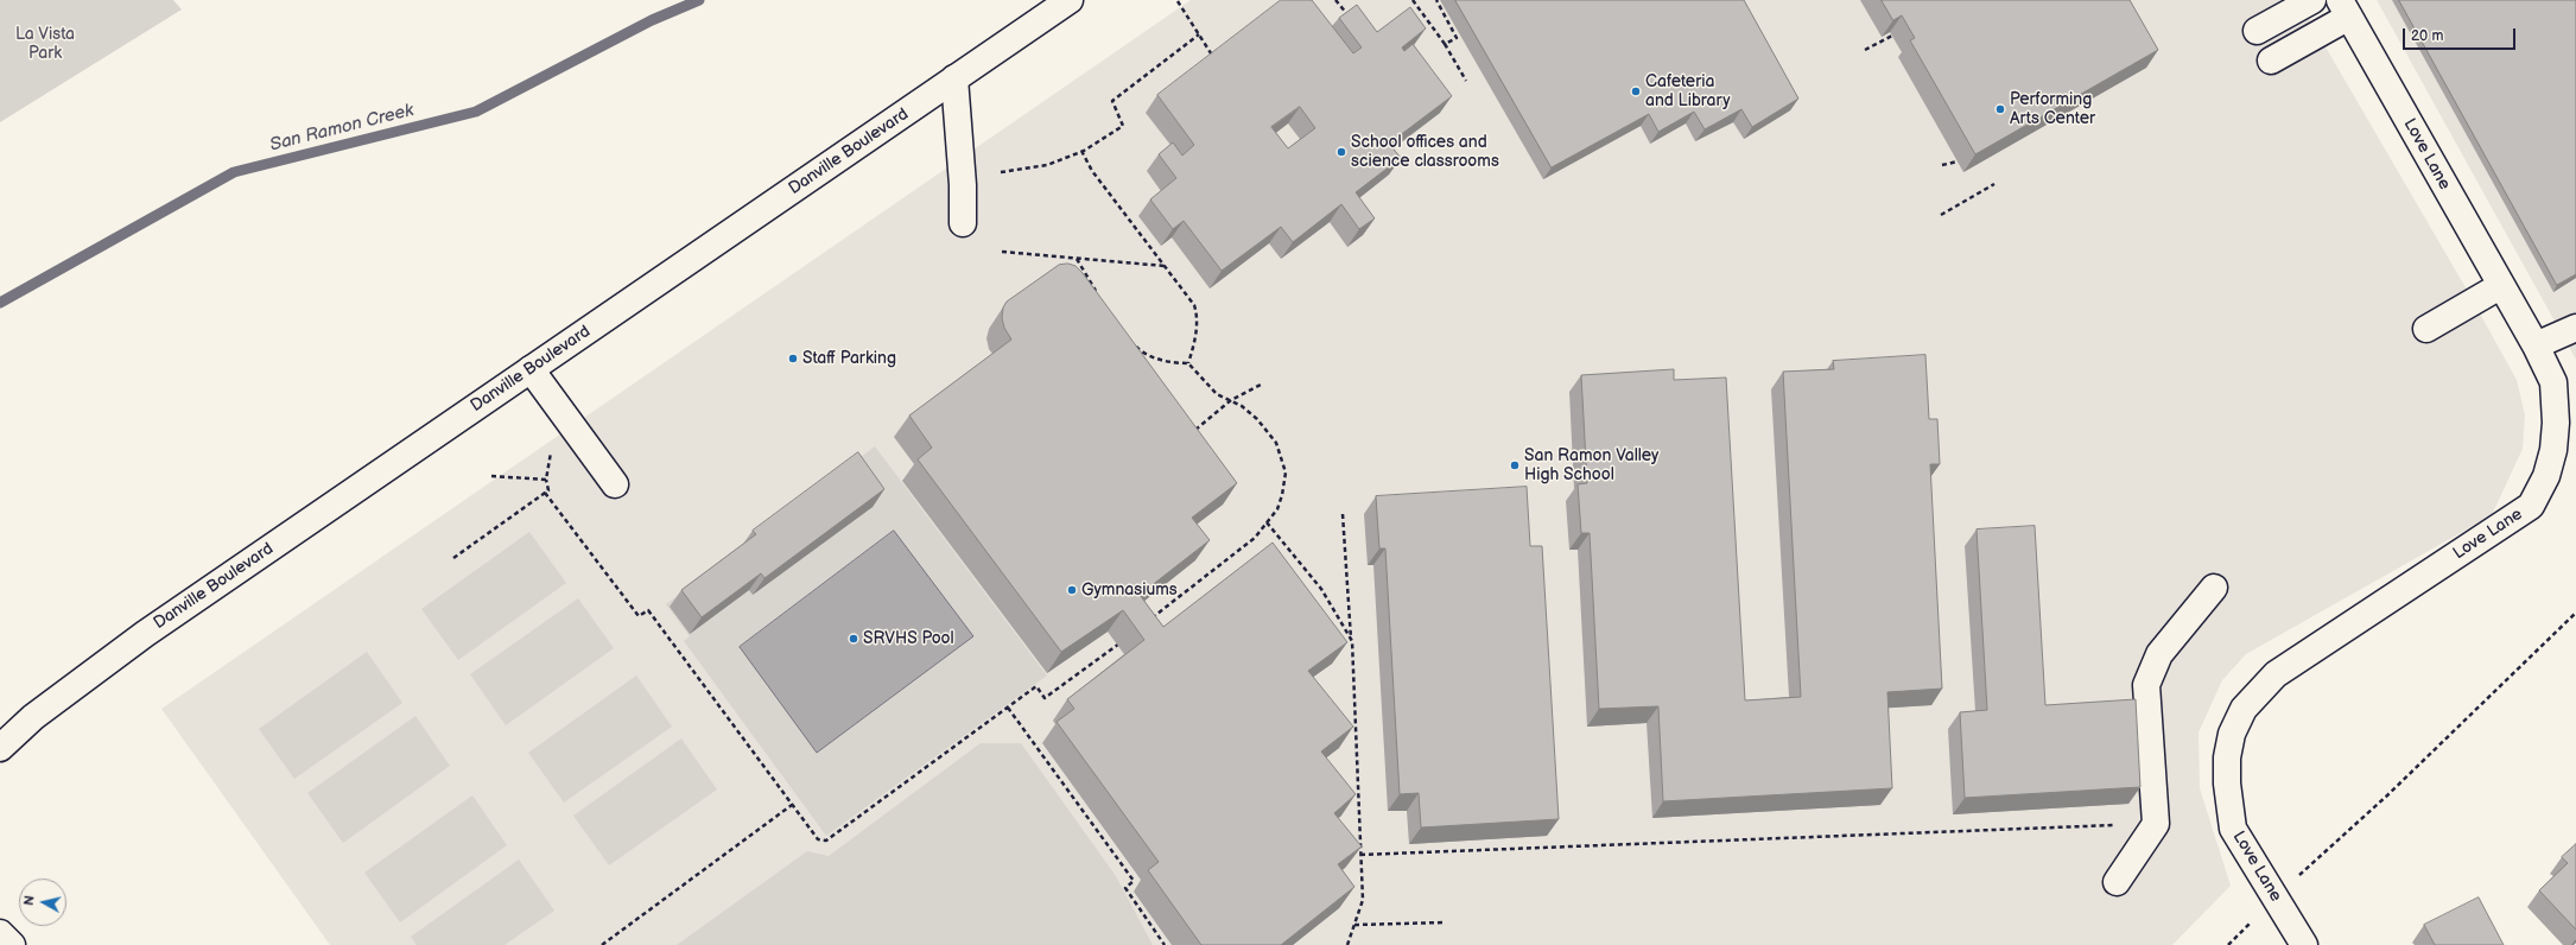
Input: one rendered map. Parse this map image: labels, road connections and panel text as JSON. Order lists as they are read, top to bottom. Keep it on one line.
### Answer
{"streets":{"main road":["Danville Boulevard","Love Lane"]},"water":["San Ramon Creek"],"parks":["La Vista Park"],"places":["Cafeteria and Library","Performing Arts Center","School offices and science classrooms","Staff Parking","San Ramon Valley High School","Gymnasiums","SRVHS Pool"],"scale_bar":"20 m","north":"left"}
